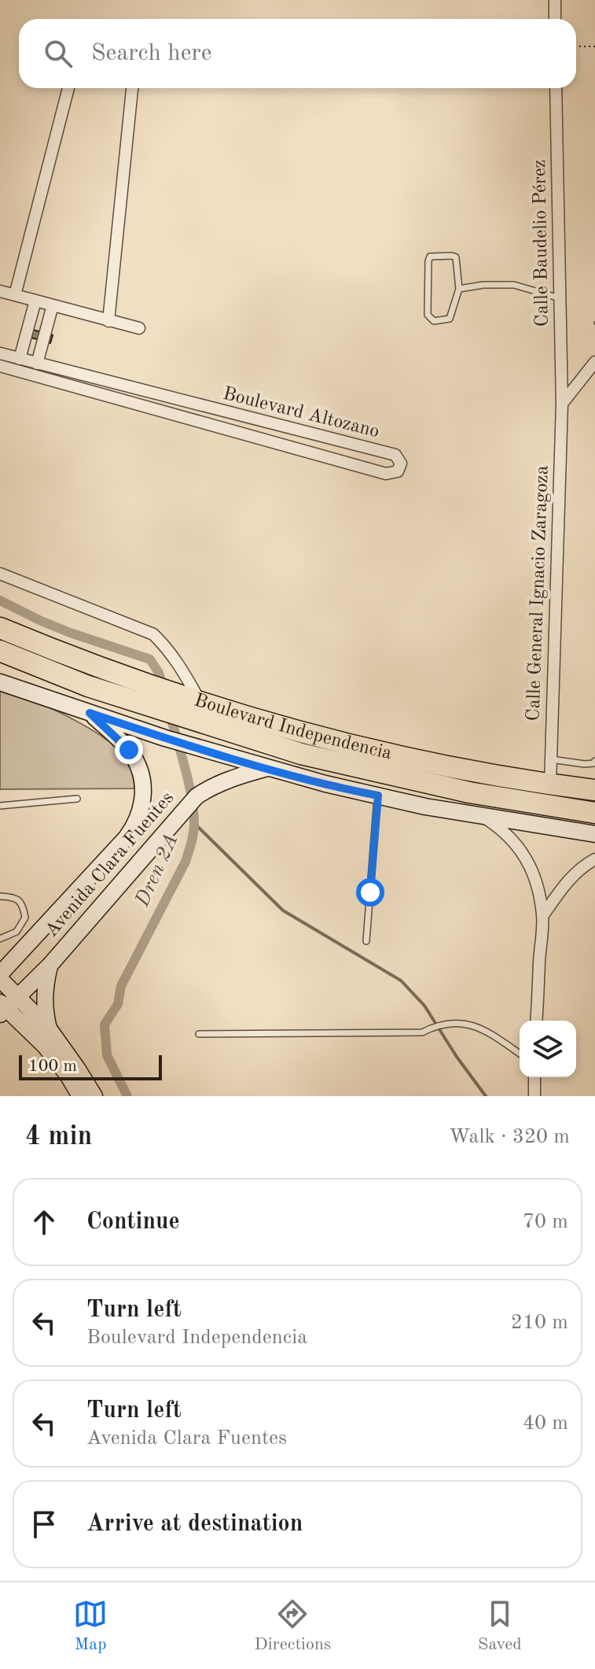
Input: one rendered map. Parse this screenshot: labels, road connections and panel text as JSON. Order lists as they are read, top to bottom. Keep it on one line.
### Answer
{"streets":{"highway":["Boulevard Independencia"],"main road":["Avenida Clara Fuentes"],"street":["Calle Baudelio Pérez","Boulevard Altozano","Calle General Ignacio Zaragoza"]},"crossings":[["Calle Baudelio Pérez","Calle General Ignacio Zaragoza"],["Calle General Ignacio Zaragoza","Boulevard Independencia"]],"water":["Dren 2A"],"scale_bar":"100 m","page":{"search":"Search here","scale":"100 m","heading":["4 min","Walk · 320 m"],"list":[["Continue","70 m"],["Turn left","Boulevard Independencia","210 m"],["Turn left","Avenida Clara Fuentes","40 m"],"Arrive at destination"],"nav":["Map","Directions","Saved"]}}
